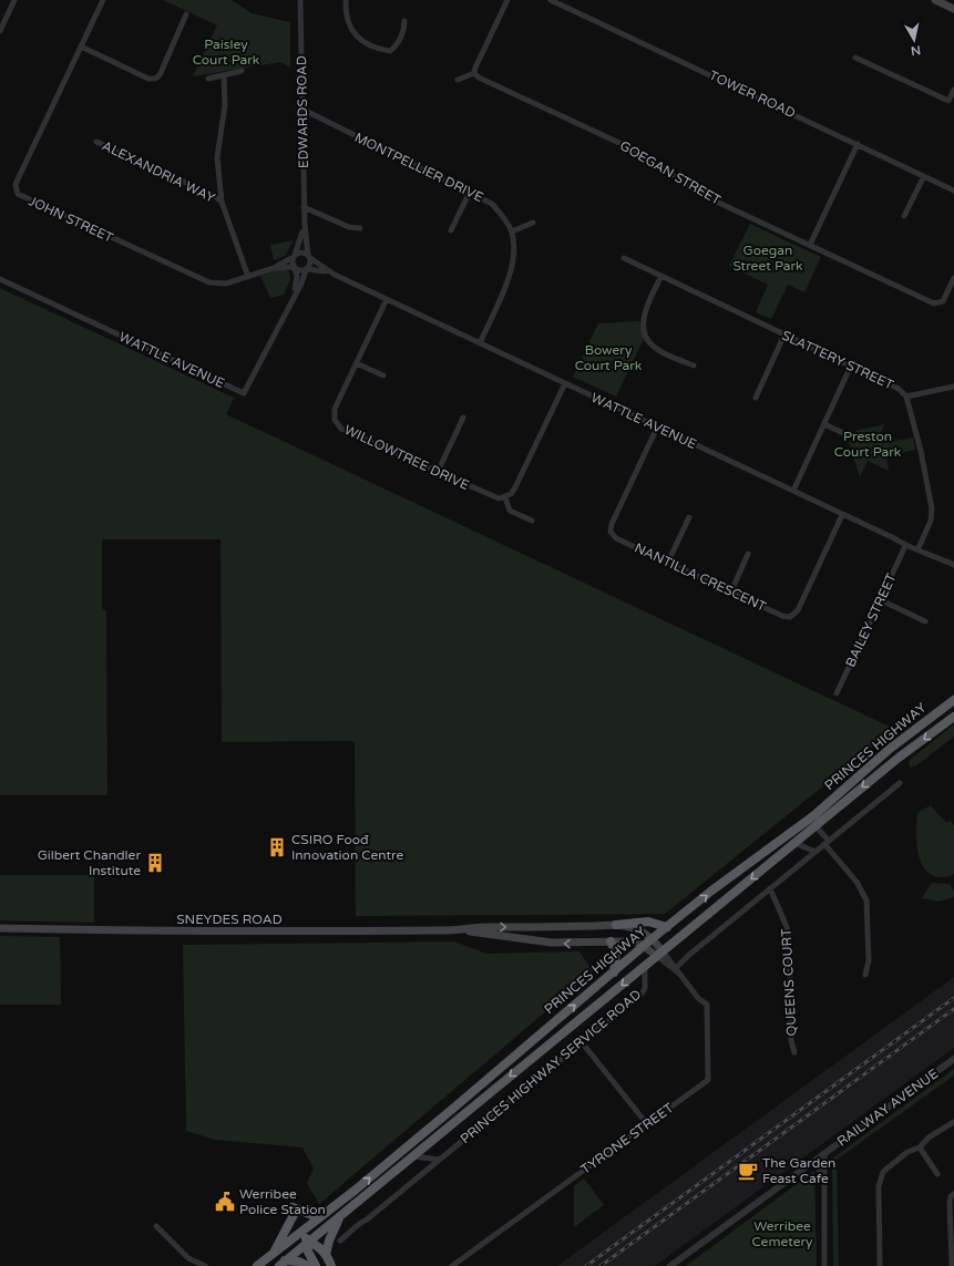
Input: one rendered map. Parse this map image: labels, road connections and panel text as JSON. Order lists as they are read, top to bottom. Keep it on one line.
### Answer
{"streets":{"highway":["PRINCES HIGHWAY"],"main road":["SNEYDES ROAD"],"street":["TOWER ROAD","EDWARDS ROAD","MONTPELLIER DRIVE","ALEXANDRIA WAY","GOEGAN STREET","JOHN STREET","WATTLE AVENUE","SLATTERY STREET","WILLOWTREE DRIVE","NANTILLA CRESCENT","BAILEY STREET","QUEENS COURT","PRINCES HIGHWAY SERVICE ROAD","RAILWAY AVENUE","TYRONE STREET"]},"crossings":[["EDWARDS ROAD","MONTPELLIER DRIVE"],["EDWARDS ROAD","JOHN STREET"],["EDWARDS ROAD","WATTLE AVENUE"],["MONTPELLIER DRIVE","WATTLE AVENUE"],["ALEXANDRIA WAY","JOHN STREET"],["JOHN STREET","WATTLE AVENUE"],["WATTLE AVENUE","SLATTERY STREET"],["WATTLE AVENUE","WILLOWTREE DRIVE"],["WATTLE AVENUE","NANTILLA CRESCENT"],["WATTLE AVENUE","BAILEY STREET"],["PRINCES HIGHWAY","SNEYDES ROAD"],["PRINCES HIGHWAY","PRINCES HIGHWAY SERVICE ROAD"],["PRINCES HIGHWAY","TYRONE STREET"],["SNEYDES ROAD","TYRONE STREET"]],"parks":["Paisley Court Park","Goegan Street Park","Bowery Court Park","Preston Court Park","Werribee Cemetery"],"places":{"building":["CSIRO Foođ Innovation Centre","Gilbert Chandler Institute"],"cafe":["The Garden Feast Cafe"],"public building":["Werribee Police Station"]},"north":"bottom"}
